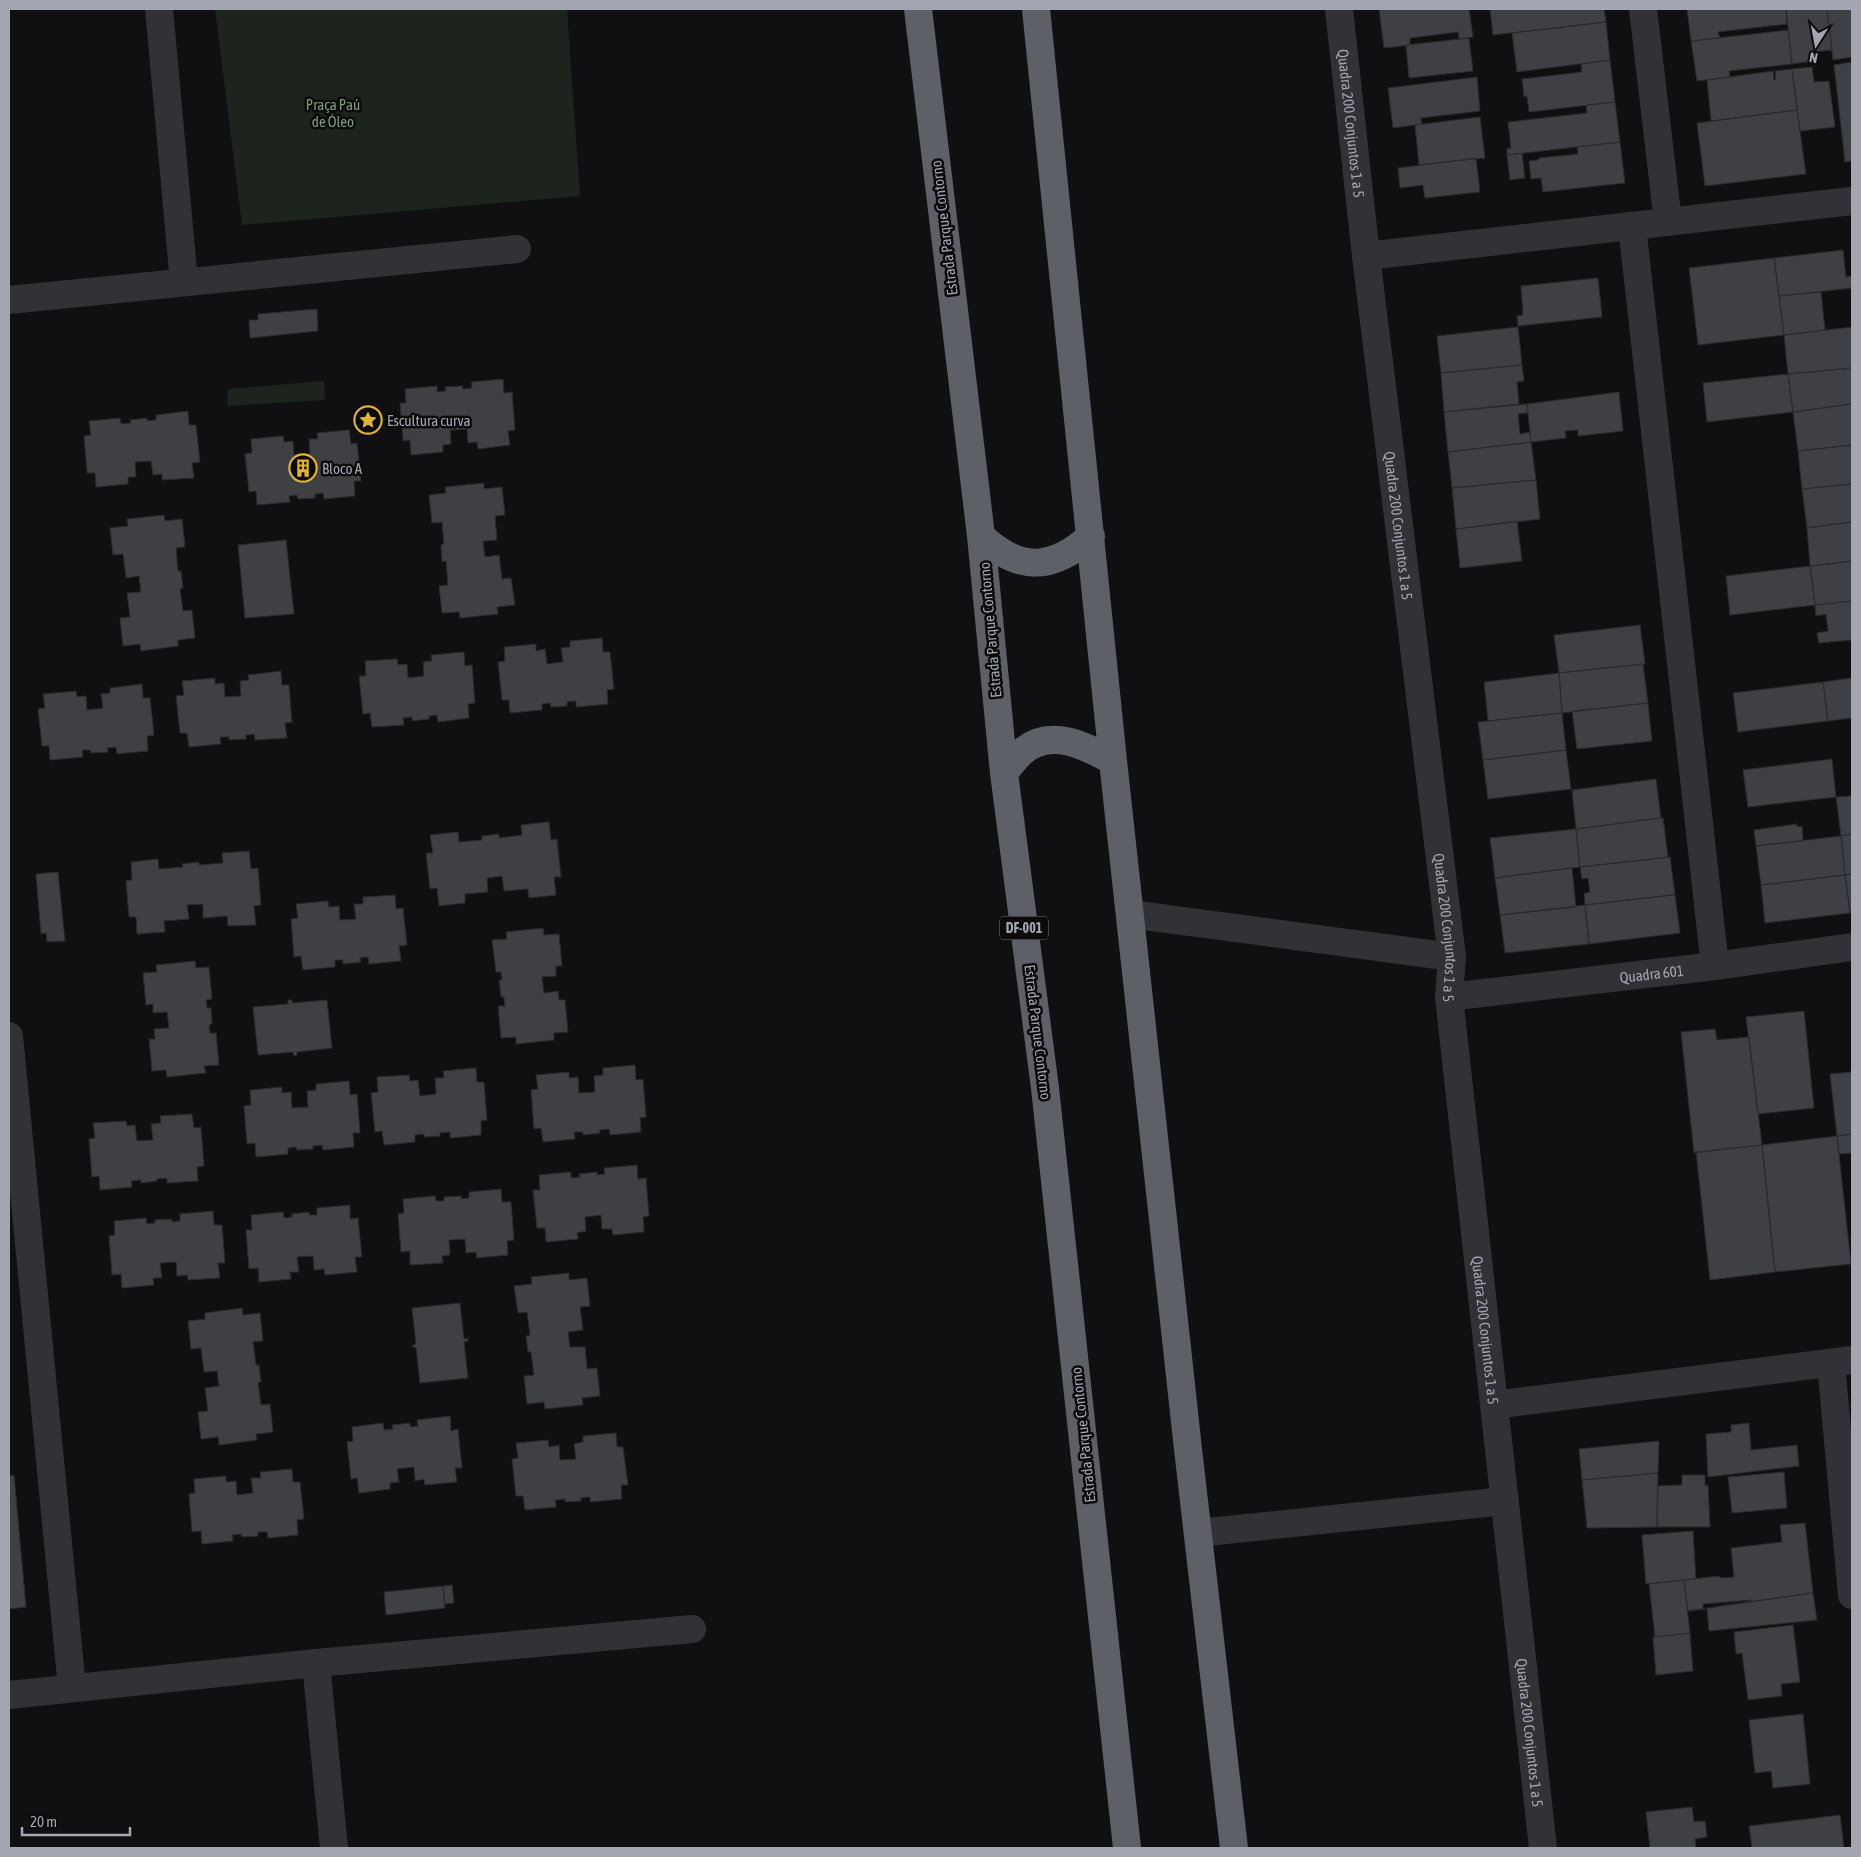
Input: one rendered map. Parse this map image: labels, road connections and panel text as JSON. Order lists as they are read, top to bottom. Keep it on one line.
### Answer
{"streets":{"highway":["Estrada Parque Contorno","DF-001"],"street":["Quadra 200 Conjuntos 1 a 5","Quadra 601"]},"crossings":[["Quadra 200 Conjuntos 1 a 5","Quadra 601"]],"parks":["Praça Paú de Óleo"],"places":{"place":["Escultura curva"],"building":["Bloco A"]},"scale_bar":"20 m","north":"bottom"}
